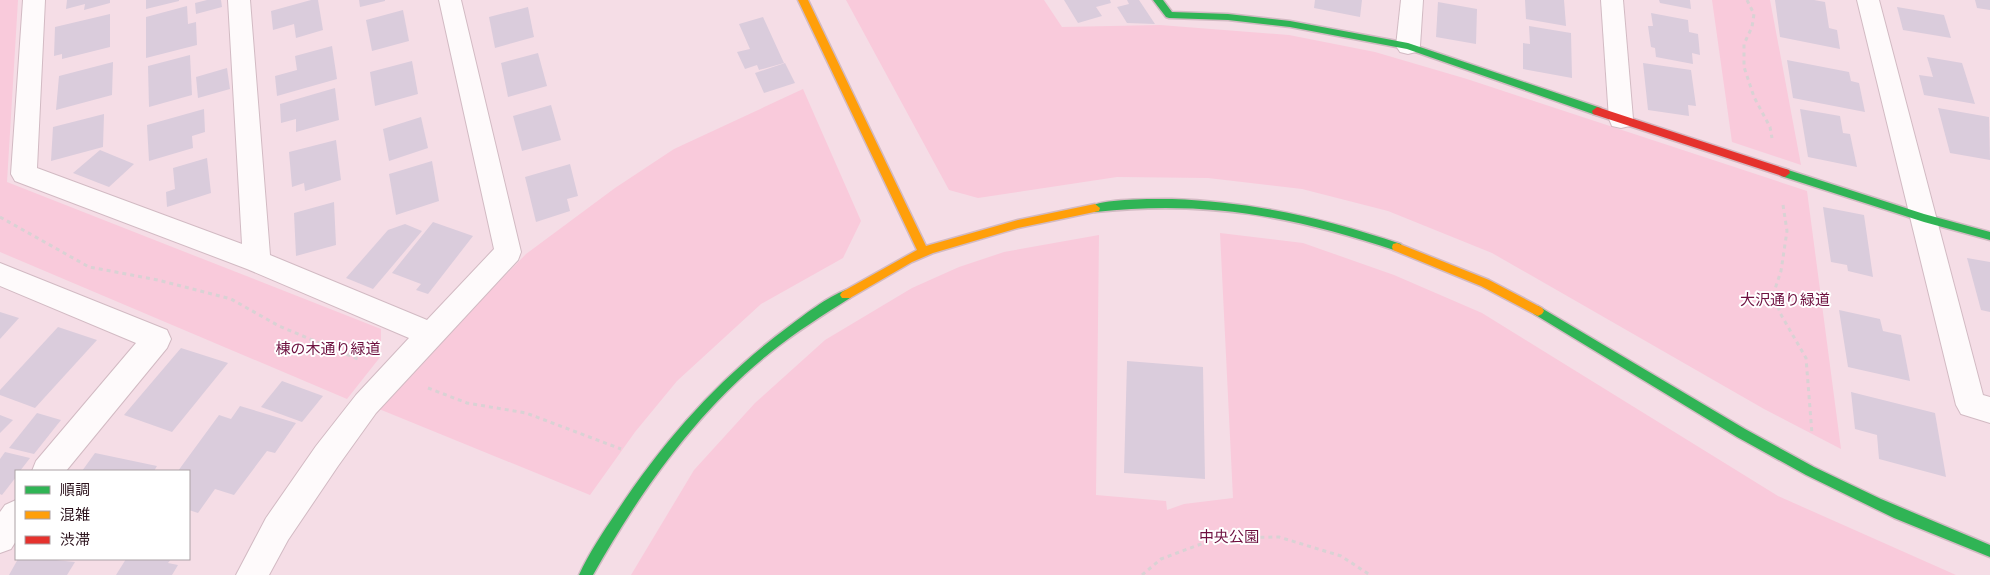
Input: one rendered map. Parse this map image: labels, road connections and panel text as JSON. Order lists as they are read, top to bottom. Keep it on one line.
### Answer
{"parks":["大沢通り緑道","棟の木通り緑道","中央公園"],"legend":["順調","混雑","渋滞"]}
